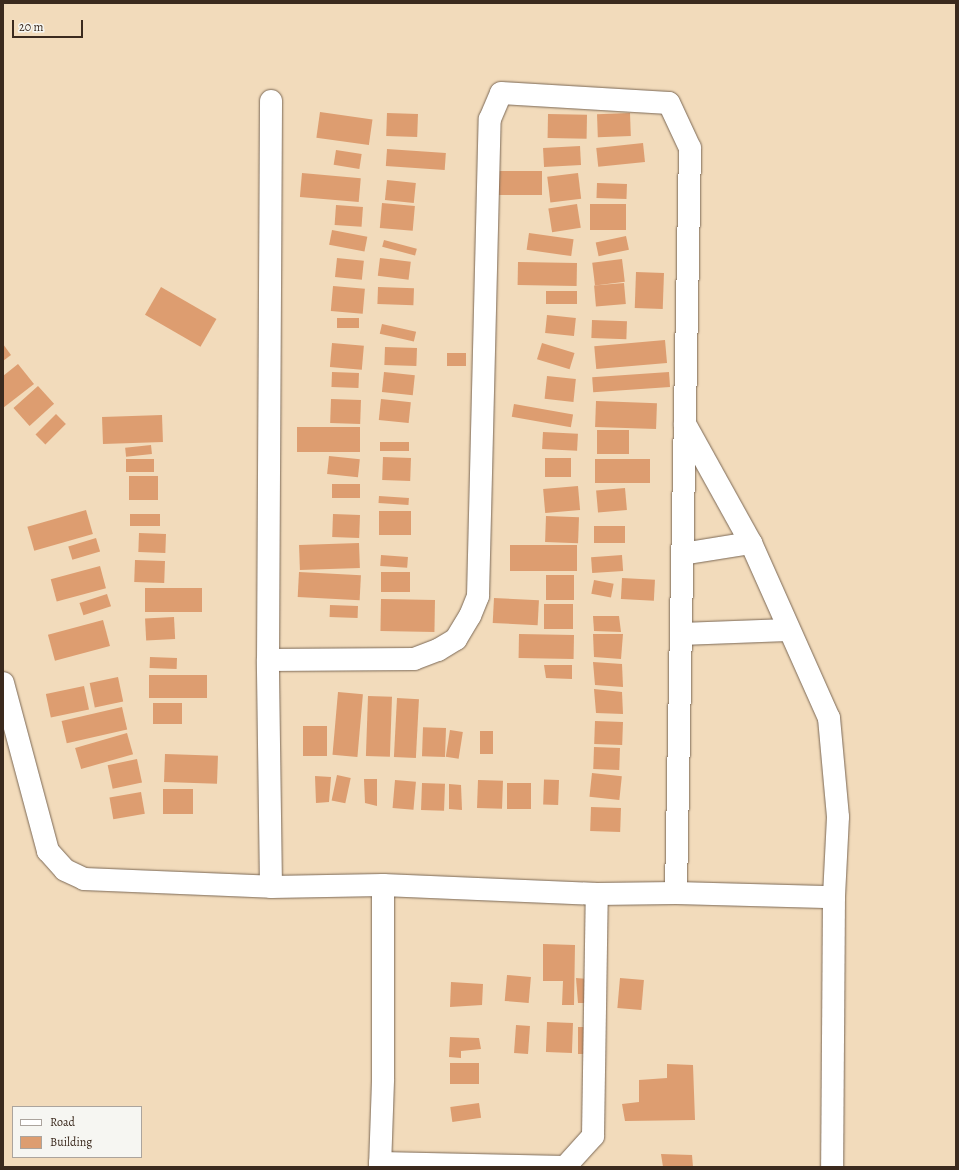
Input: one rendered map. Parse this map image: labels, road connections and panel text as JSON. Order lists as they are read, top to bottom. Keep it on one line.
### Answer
{"legend":["Road","Building"],"scale_bar":"20 m"}
